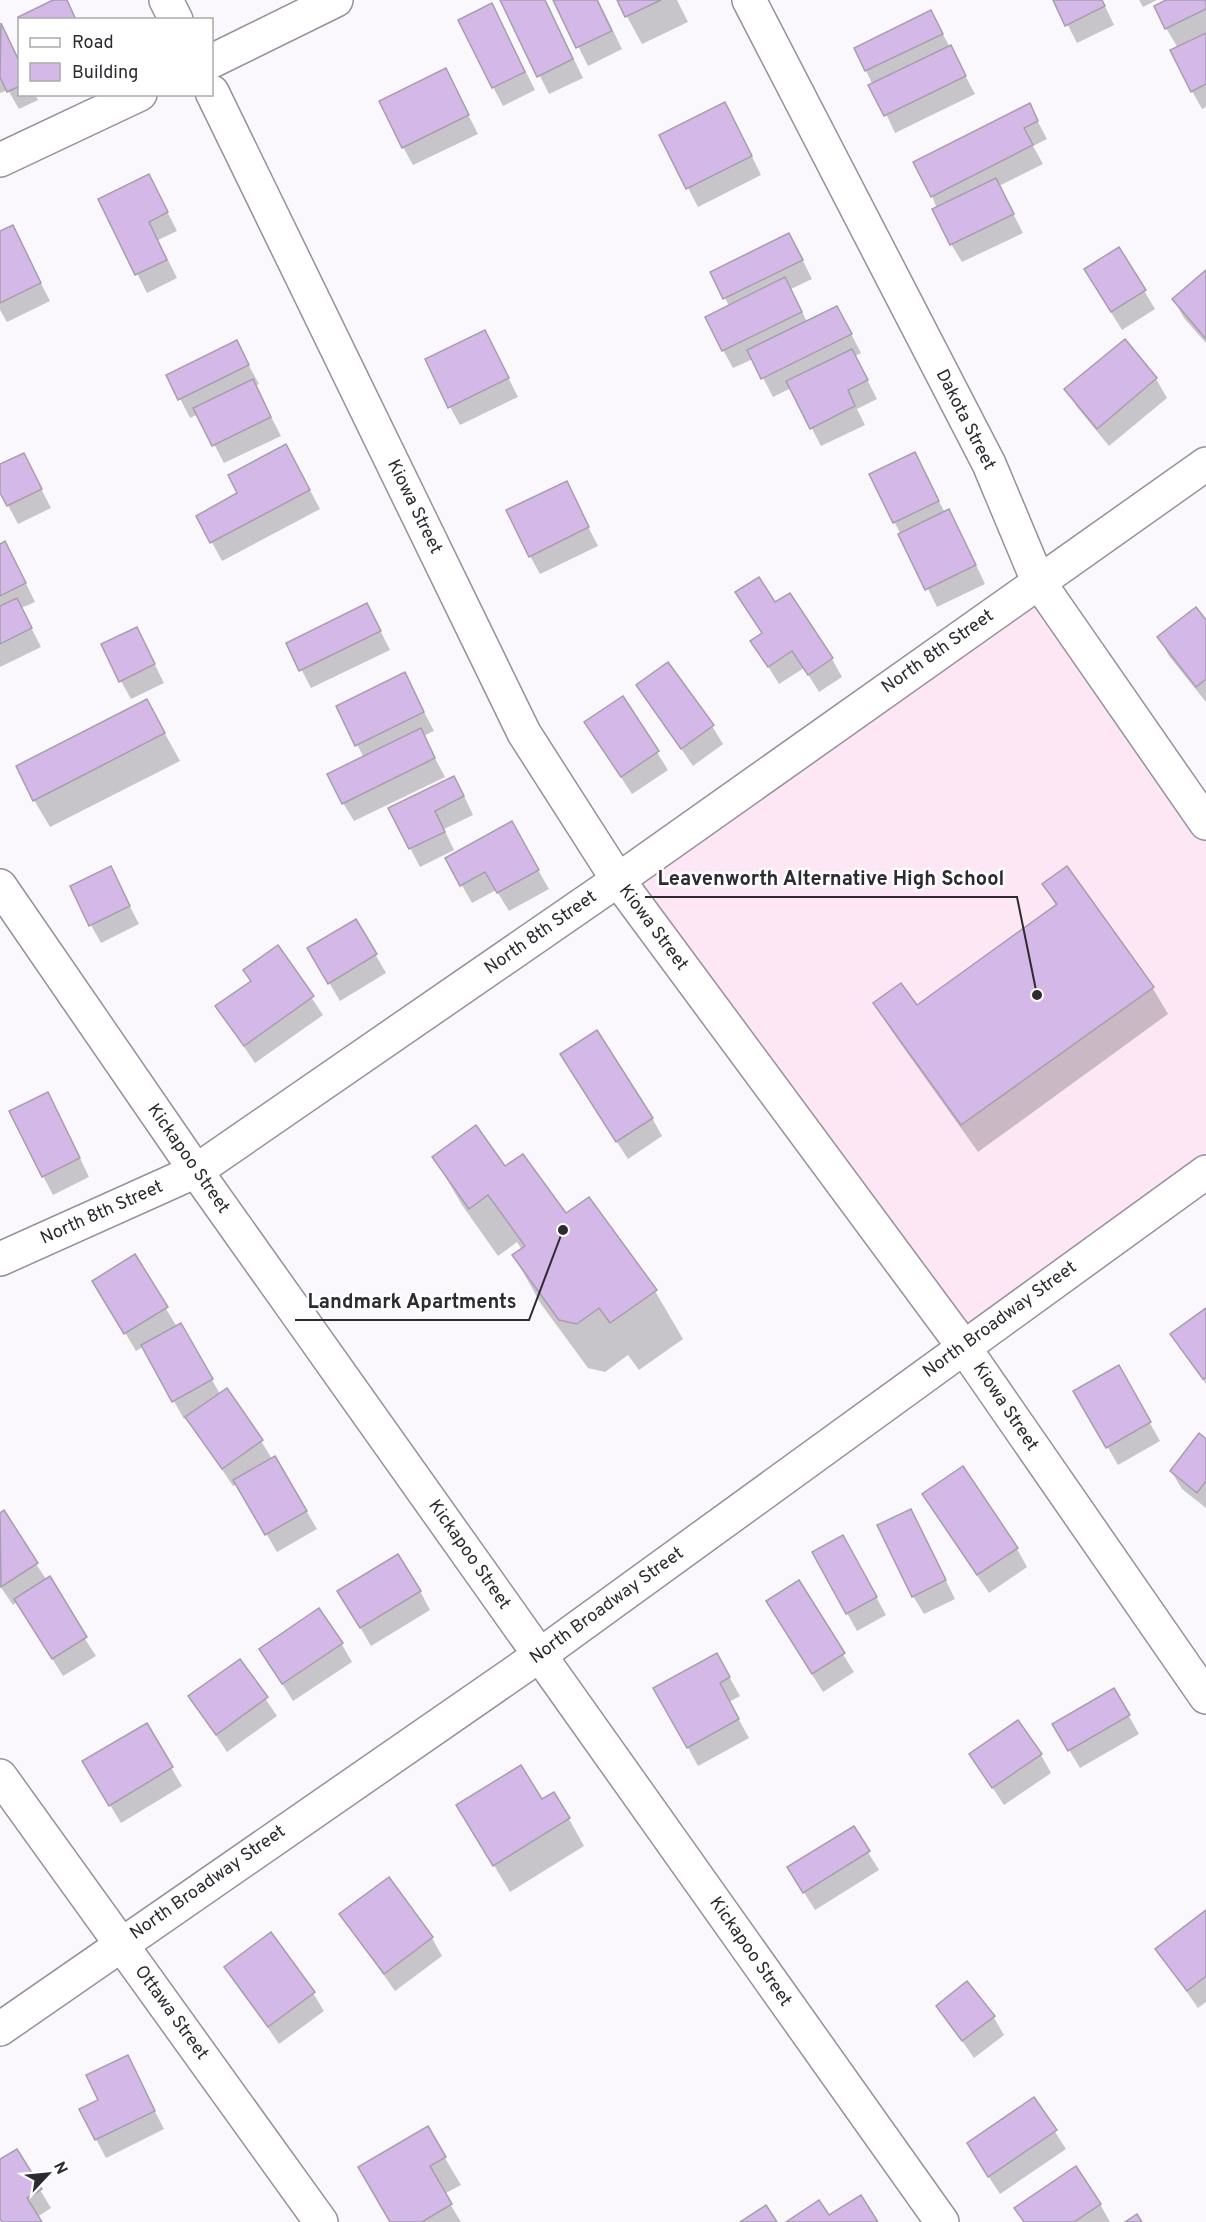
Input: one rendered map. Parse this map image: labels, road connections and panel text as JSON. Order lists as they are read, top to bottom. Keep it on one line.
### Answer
{"streets":{"street":["Dakota Street","Kiowa Street","North 8th Street","Kickapoo Street","North Broadway Street","Ottawa Street"]},"crossings":[["Dakota Street","North 8th Street"],["Kiowa Street","North 8th Street"],["Kiowa Street","North Broadway Street"],["North 8th Street","Kickapoo Street"],["Kickapoo Street","North Broadway Street"],["North Broadway Street","Ottawa Street"]],"places":["Leavenworth Alternative High School","Landmark Apartments"],"legend":["Road","Building"],"north":"top right"}
